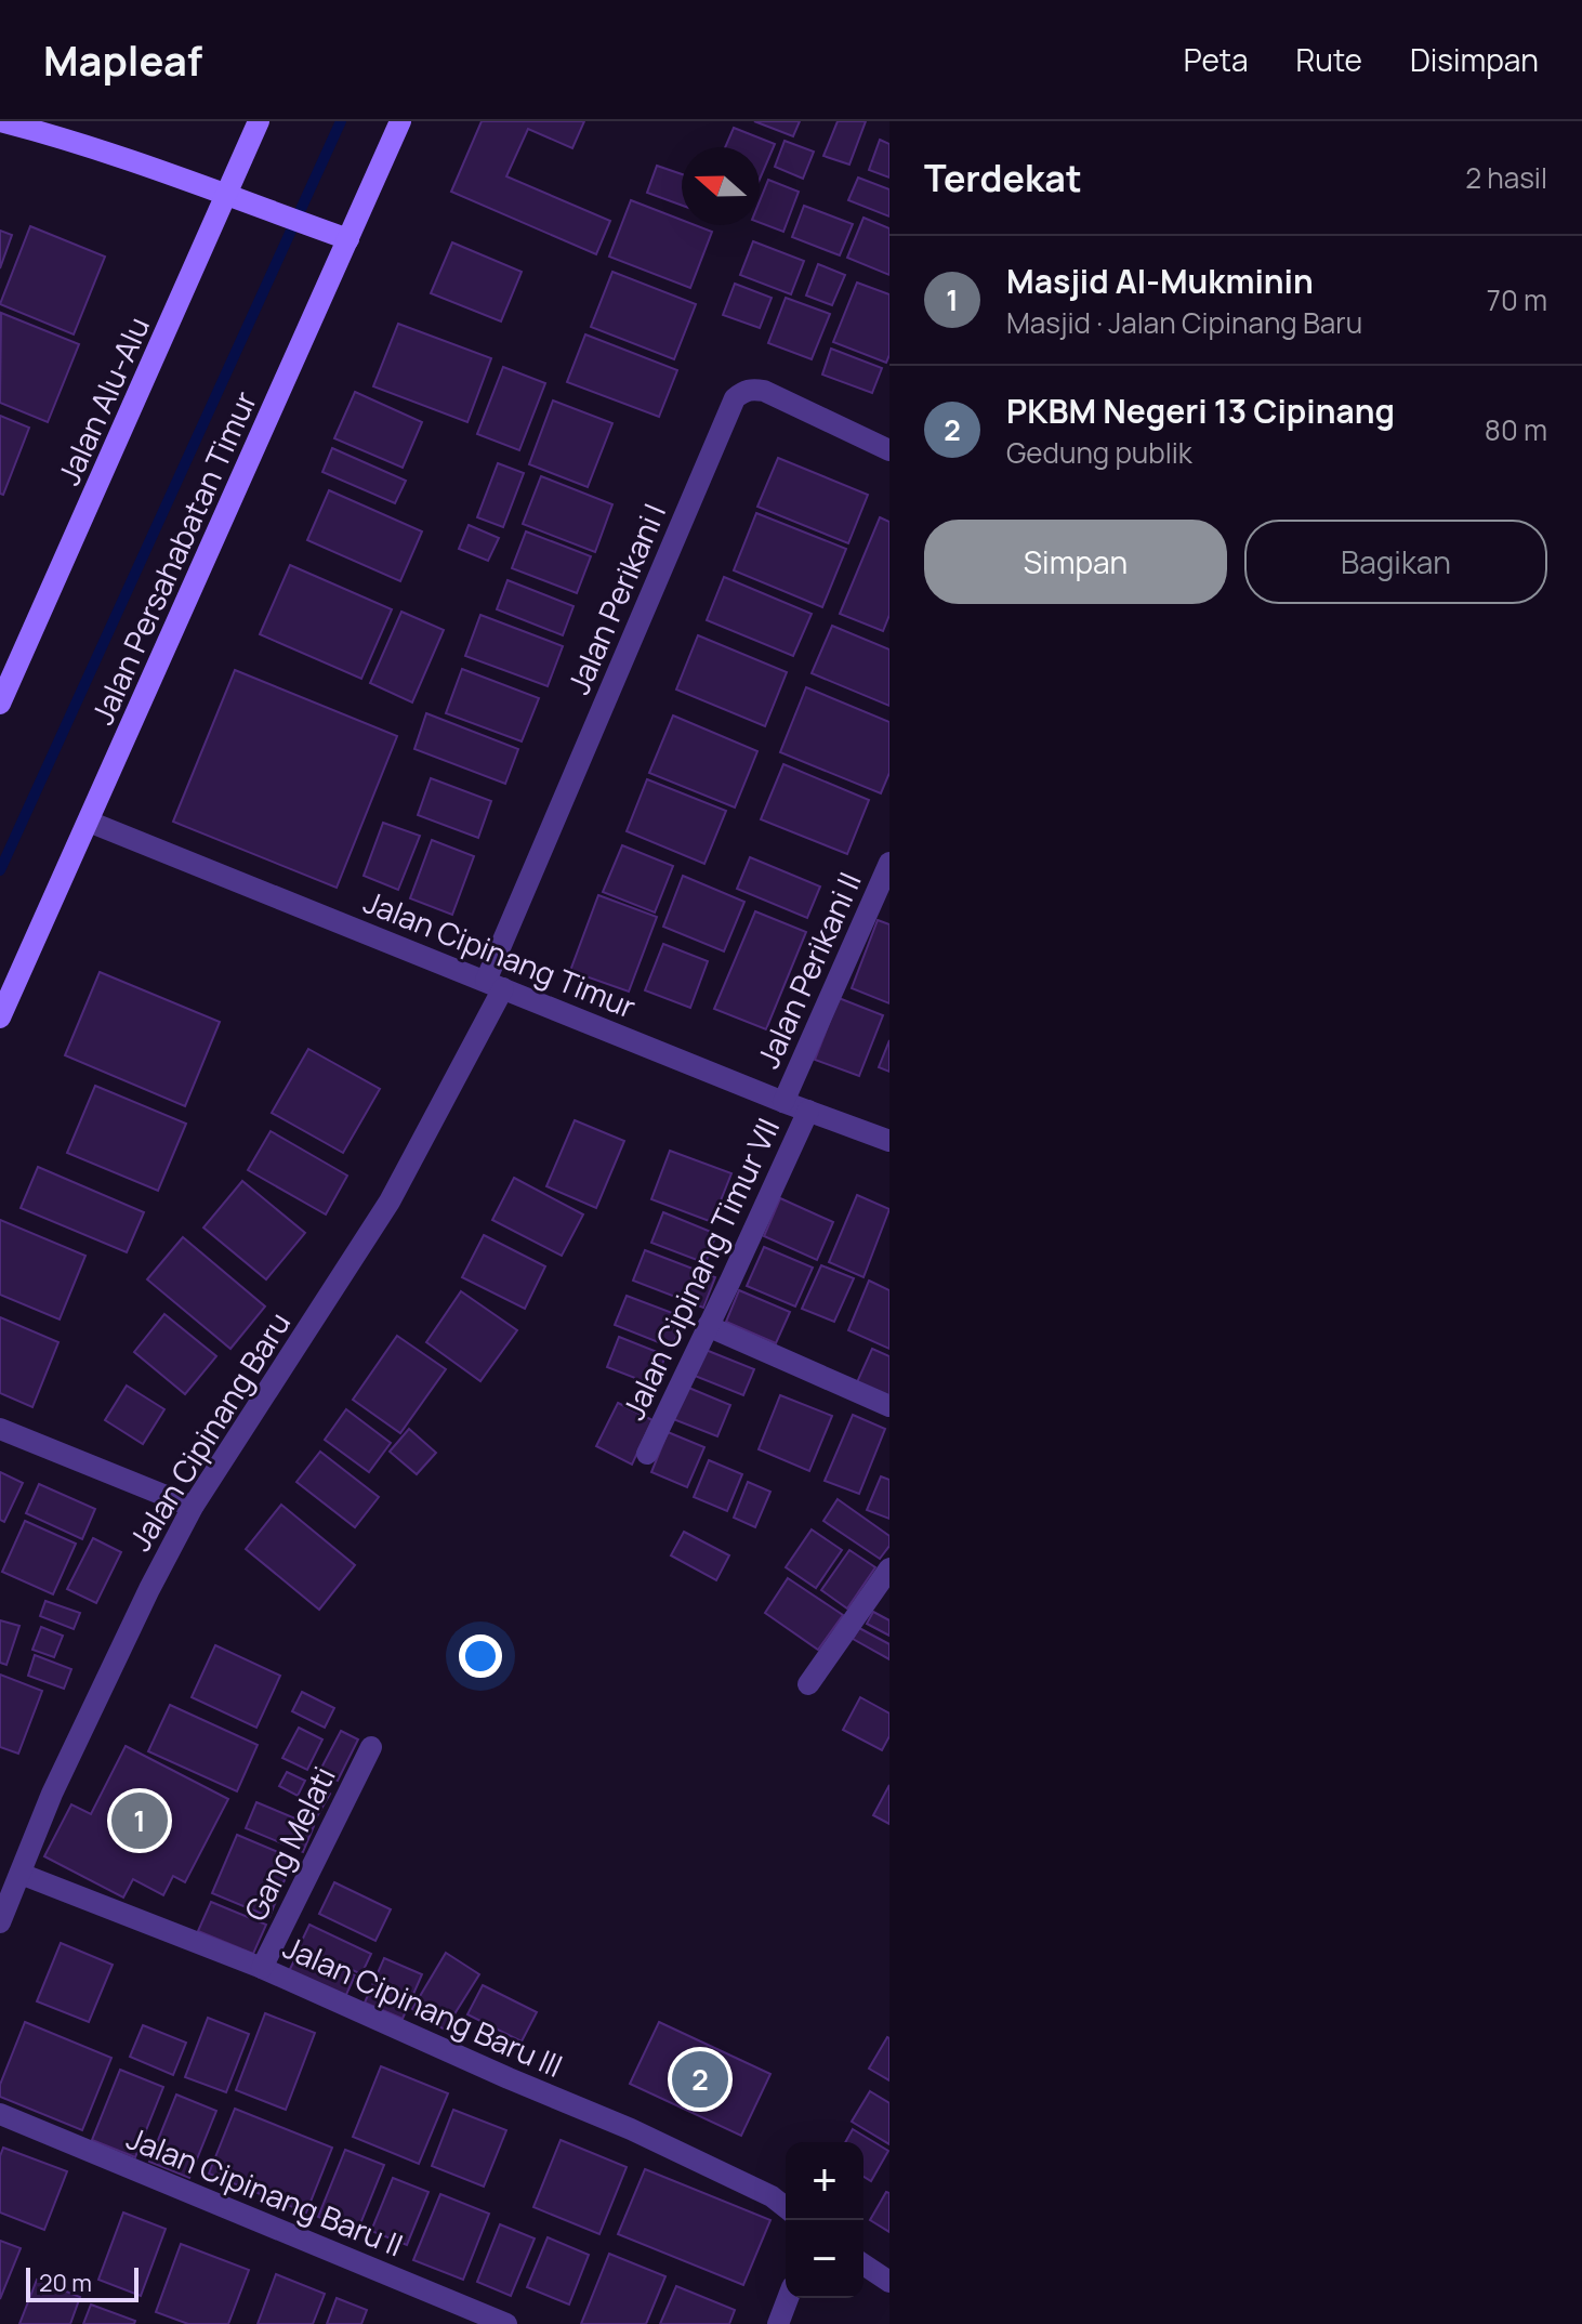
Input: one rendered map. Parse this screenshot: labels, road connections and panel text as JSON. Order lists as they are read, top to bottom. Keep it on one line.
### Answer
{"streets":{"street":["Jalan Alu-Alu","Jalan Persahabatan Timur","Jalan Perikani I","Jalan Cipinang Timur","Jalan Perikani II","Jalan Cipinang Timur VII","Jalan Cipinang Baru","Gang Melati","Jalan Cipinang Baru III","Jalan Cipinang Baru II"]},"crossings":[["Jalan Persahabatan Timur","Jalan Cipinang Timur"],["Jalan Perikani I","Jalan Cipinang Timur"],["Jalan Perikani I","Jalan Cipinang Baru"],["Jalan Cipinang Timur","Jalan Perikani II"],["Jalan Cipinang Timur","Jalan Cipinang Timur VII"],["Jalan Cipinang Timur","Jalan Cipinang Baru"],["Jalan Cipinang Baru","Jalan Cipinang Baru III"],["Gang Melati","Jalan Cipinang Baru III"]],"scale_bar":"20 m","north":"left","page":{"header":"Mapleaf","nav":["Peta","Rute","Disimpan"],"heading":["Terdekat","2 hasil"],"list":[{"mark":"1","name":"Masjid Al-Mukminin","note":"Masjid · Jalan Cipinang Baru","value":"70 m"},{"mark":"2","name":"PKBM Negeri 13 Cipinang","note":"Gedung publik","value":"80 m"}],"buttons":["Simpan","Bagikan"],"pins":["1","2"],"map_buttons":["+","−"],"scale":"20 m"}}
